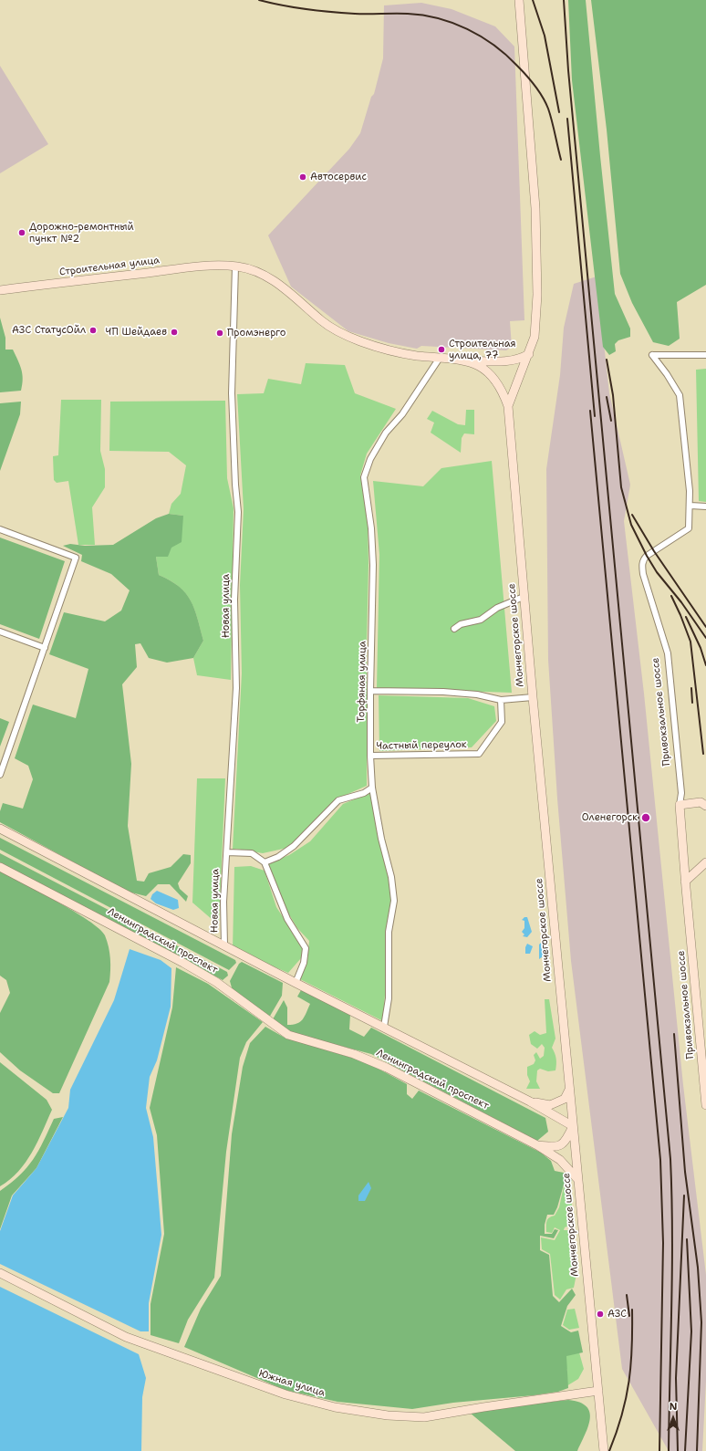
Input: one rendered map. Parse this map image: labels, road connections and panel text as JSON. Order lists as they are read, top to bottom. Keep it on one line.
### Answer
{"streets":{"street":["Строительная улица","Новая улица","Мончегорское шоссе","Торфяная улица","Привокзальное шоссе","Частный переулок","Ленинградский проспект","Южная улица"]},"crossings":[["Строительная улица","Новая улица"],["Строительная улица","Торфяная улица"],["Мончегорское шоссе","Ленинградский проспект"],["Мончегорское шоссе","Южная улица"],["Торфяная улица","Частный переулок"]],"places":["Автосервис","Дорожно-ремонтный пункт №2","АЗС СтатусОйл","ЧП Шейдаев","Промэнерго","Строительная улица, 77","Оленегорск","АЗС"],"north":"top"}
